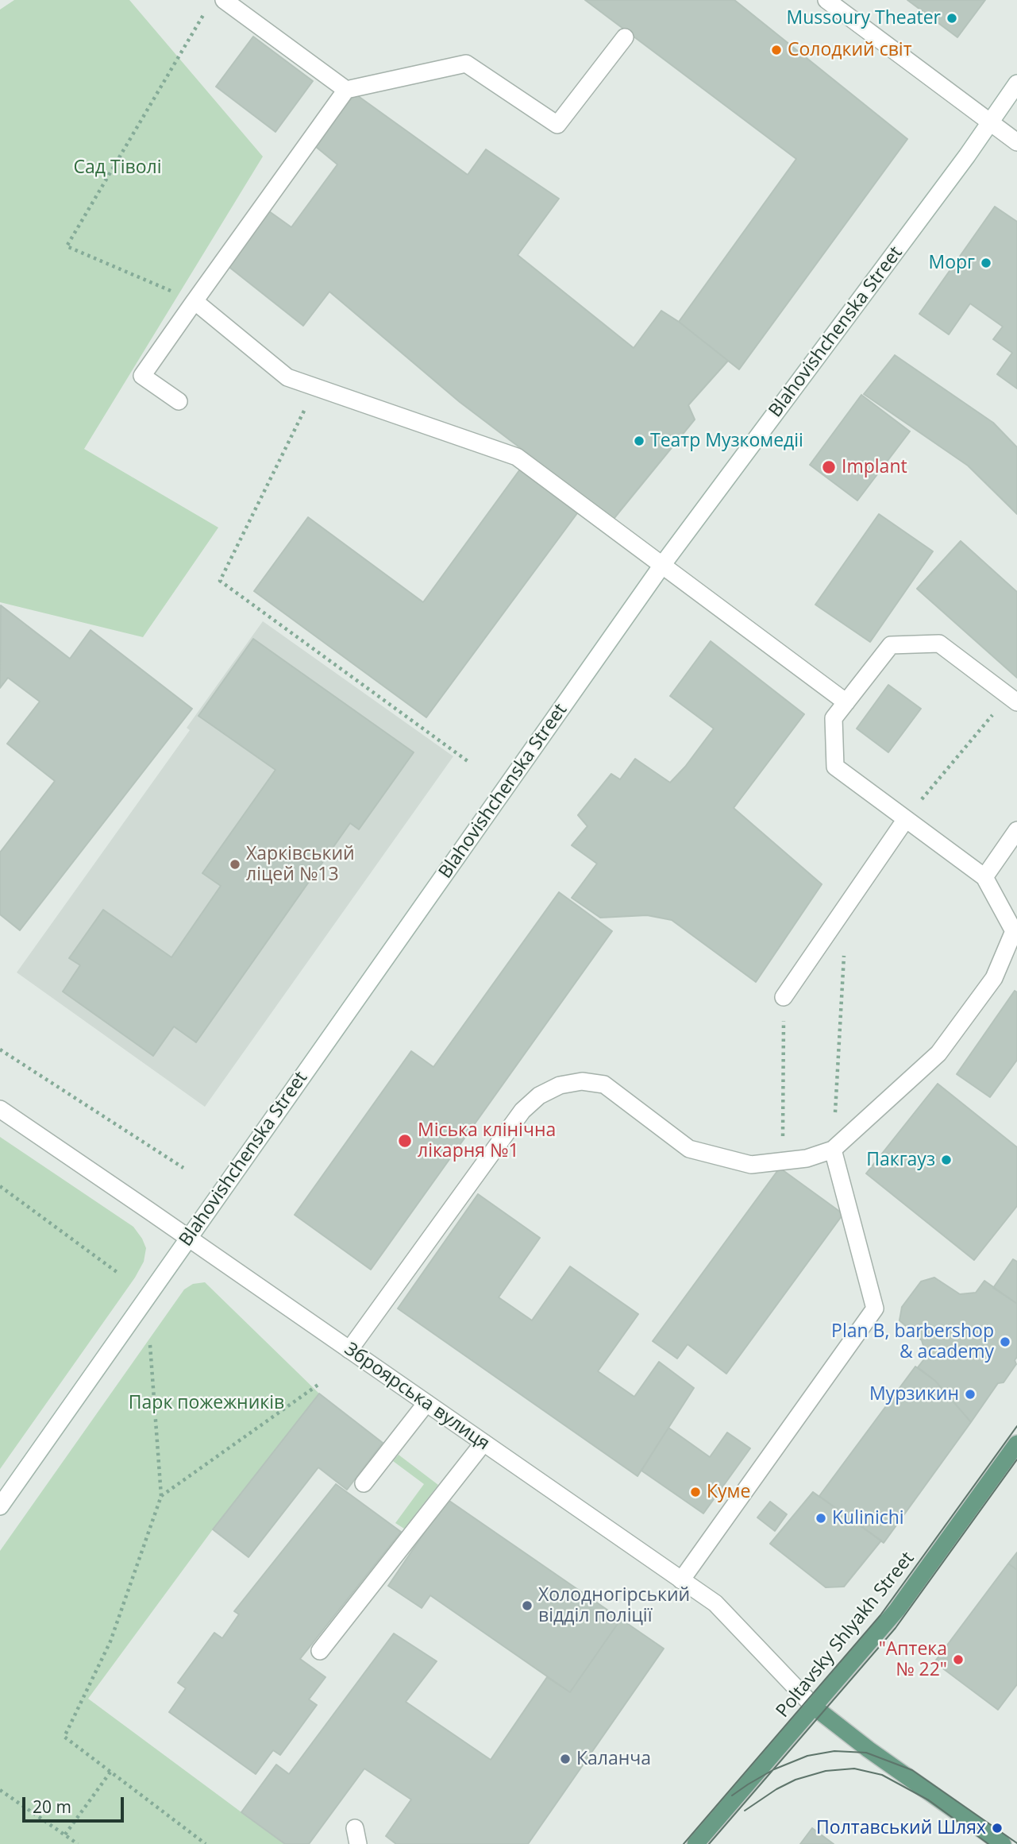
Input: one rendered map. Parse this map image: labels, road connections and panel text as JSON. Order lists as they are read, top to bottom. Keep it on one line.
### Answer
{"streets":{"main road":["Poltavsky Shlyakh Street"],"street":["Blahovishchenska Street","Зброярська вулиця"]},"crossings":[["Blahovishchenska Street","Зброярська вулиця"],["Зброярська вулиця","Poltavsky Shlyakh Street"]],"parks":["Сад Тіволі","Парк пожежників"],"places":["Mussoury Theater","Солодкий світ","Морг","Театр Музкомедіі","Implant","Харківський ліцей №13","Міська клінічна лікарня №1","Пакгауз","Plan B, barbershop & academy","Мурзикин","Куме","Kulinichi","Холодногірський відділ поліції","\"Аптека № 22\"","Каланча","Полтавський Шлях"],"scale_bar":"20 m"}
